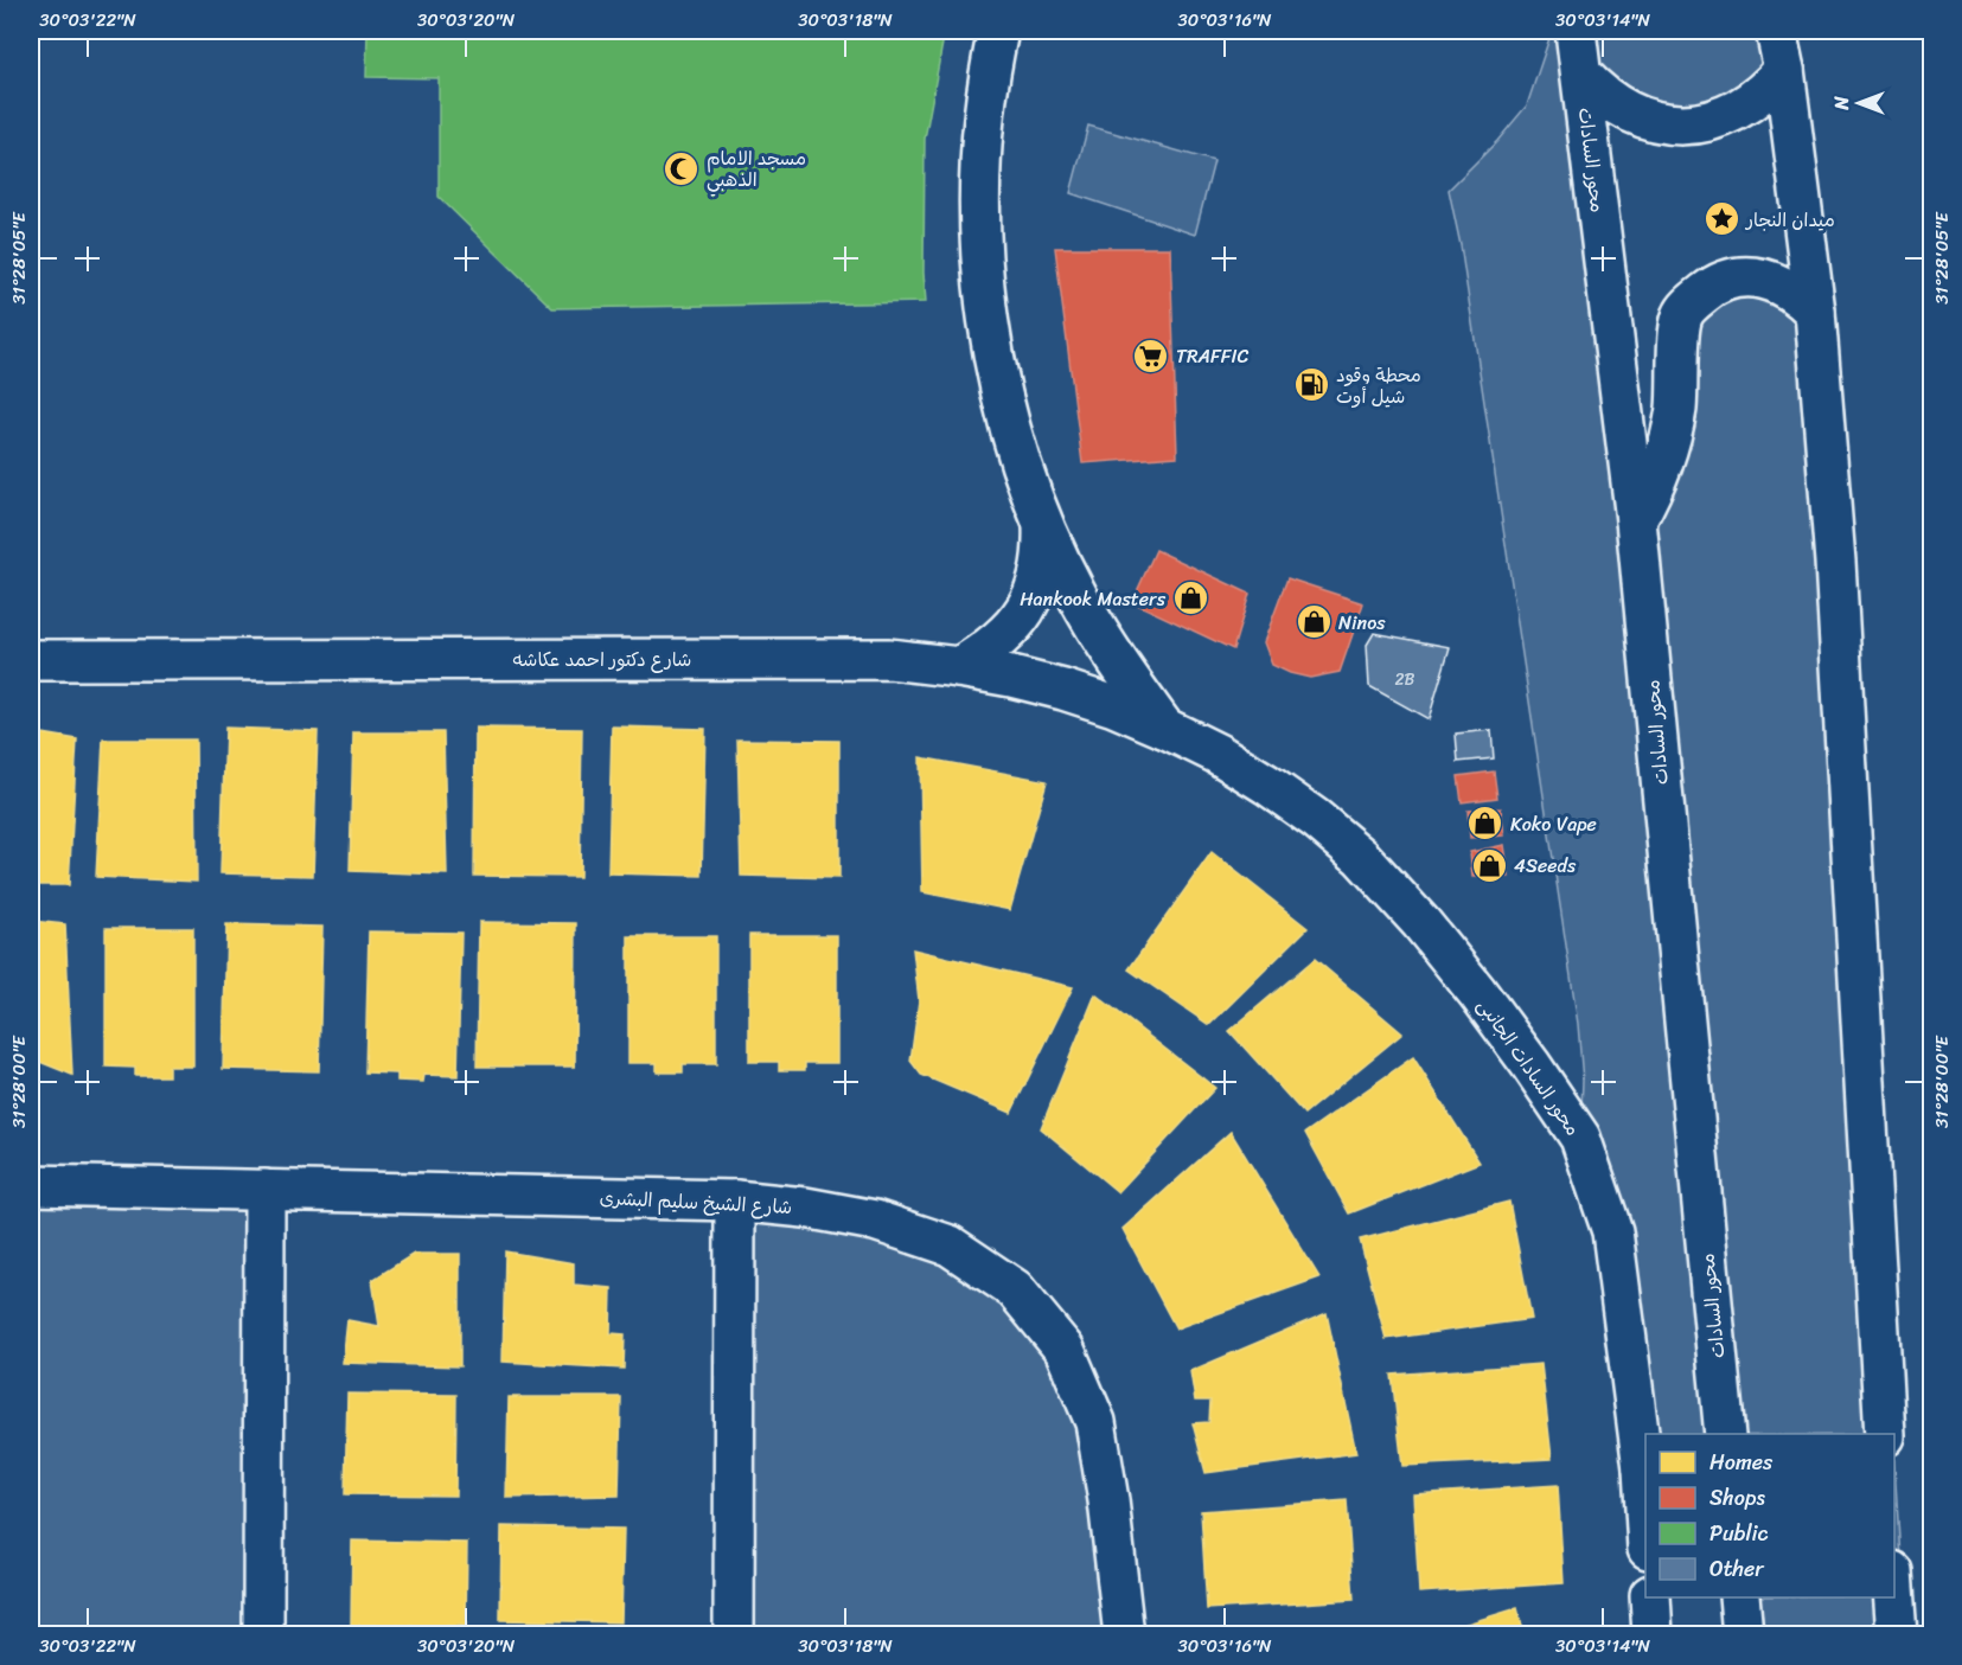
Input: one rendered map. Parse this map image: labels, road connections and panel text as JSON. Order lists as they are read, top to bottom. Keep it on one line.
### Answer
{"streets":{"street":["محور السادات","شارع دكتور احمد عكاشه","محور السادات الجانبى","شارع الشيخ سليم البشرى"]},"crossings":[["شارع دكتور احمد عكاشه","محور السادات الجانبى"]],"places":{"mosque":["مسجد الامام الذهبي"],"place":["ميدان النجار"],"supermarket":["TRAFFIC"],"fuel station":["محطة وقود شيل أوت"],"shop":["Hankook Masters","Ninos","Koko Vape","4Seeds"]},"house_numbers":["2B"],"legend":["Homes","Shops","Public","Other"],"north":"left","coordinates":["30°03'22\"N","30°03'20\"N","30°03'18\"N","30°03'16\"N","30°03'14\"N","31°28'05\"E","31°28'00\"E"]}
